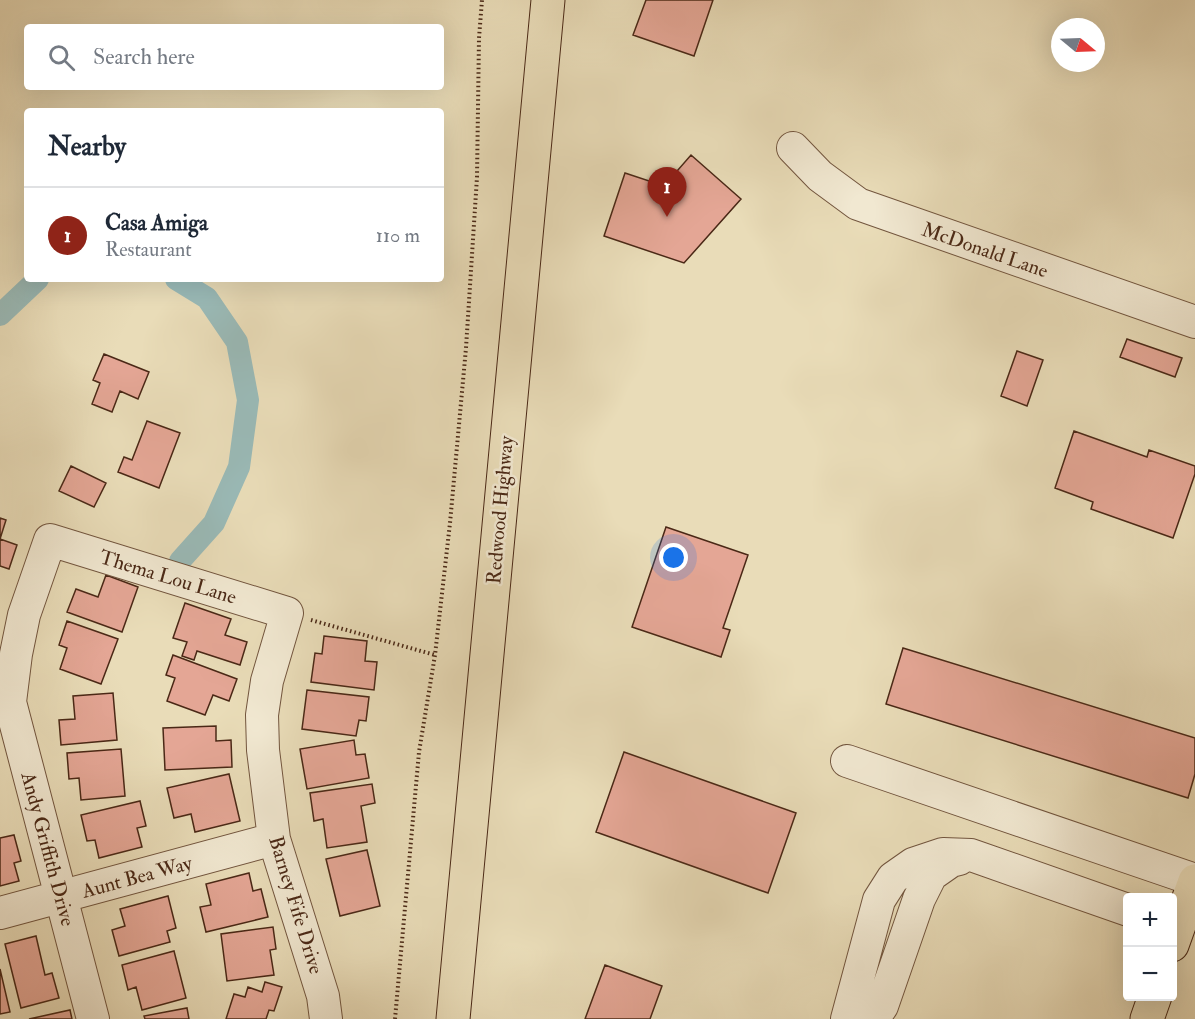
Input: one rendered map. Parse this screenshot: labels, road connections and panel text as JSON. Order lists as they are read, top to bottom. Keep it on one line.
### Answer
{"streets":{"main road":["Redwood Highway"],"street":["McDonald Lane","Thema Lou Lane","Andy Griffith Drive","Aunt Bea Way","Barney Fife Drive"]},"crossings":[["Thema Lou Lane","Andy Griffith Drive"],["Thema Lou Lane","Barney Fife Drive"],["Andy Griffith Drive","Aunt Bea Way"],["Aunt Bea Way","Barney Fife Drive"]],"north":"right","page":{"search":"Search here","heading":"Nearby","pins":"1","list":[{"mark":"1","name":"Casa Amiga","note":"Restaurant","value":"110 m"}],"map_buttons":["+","−"]}}
